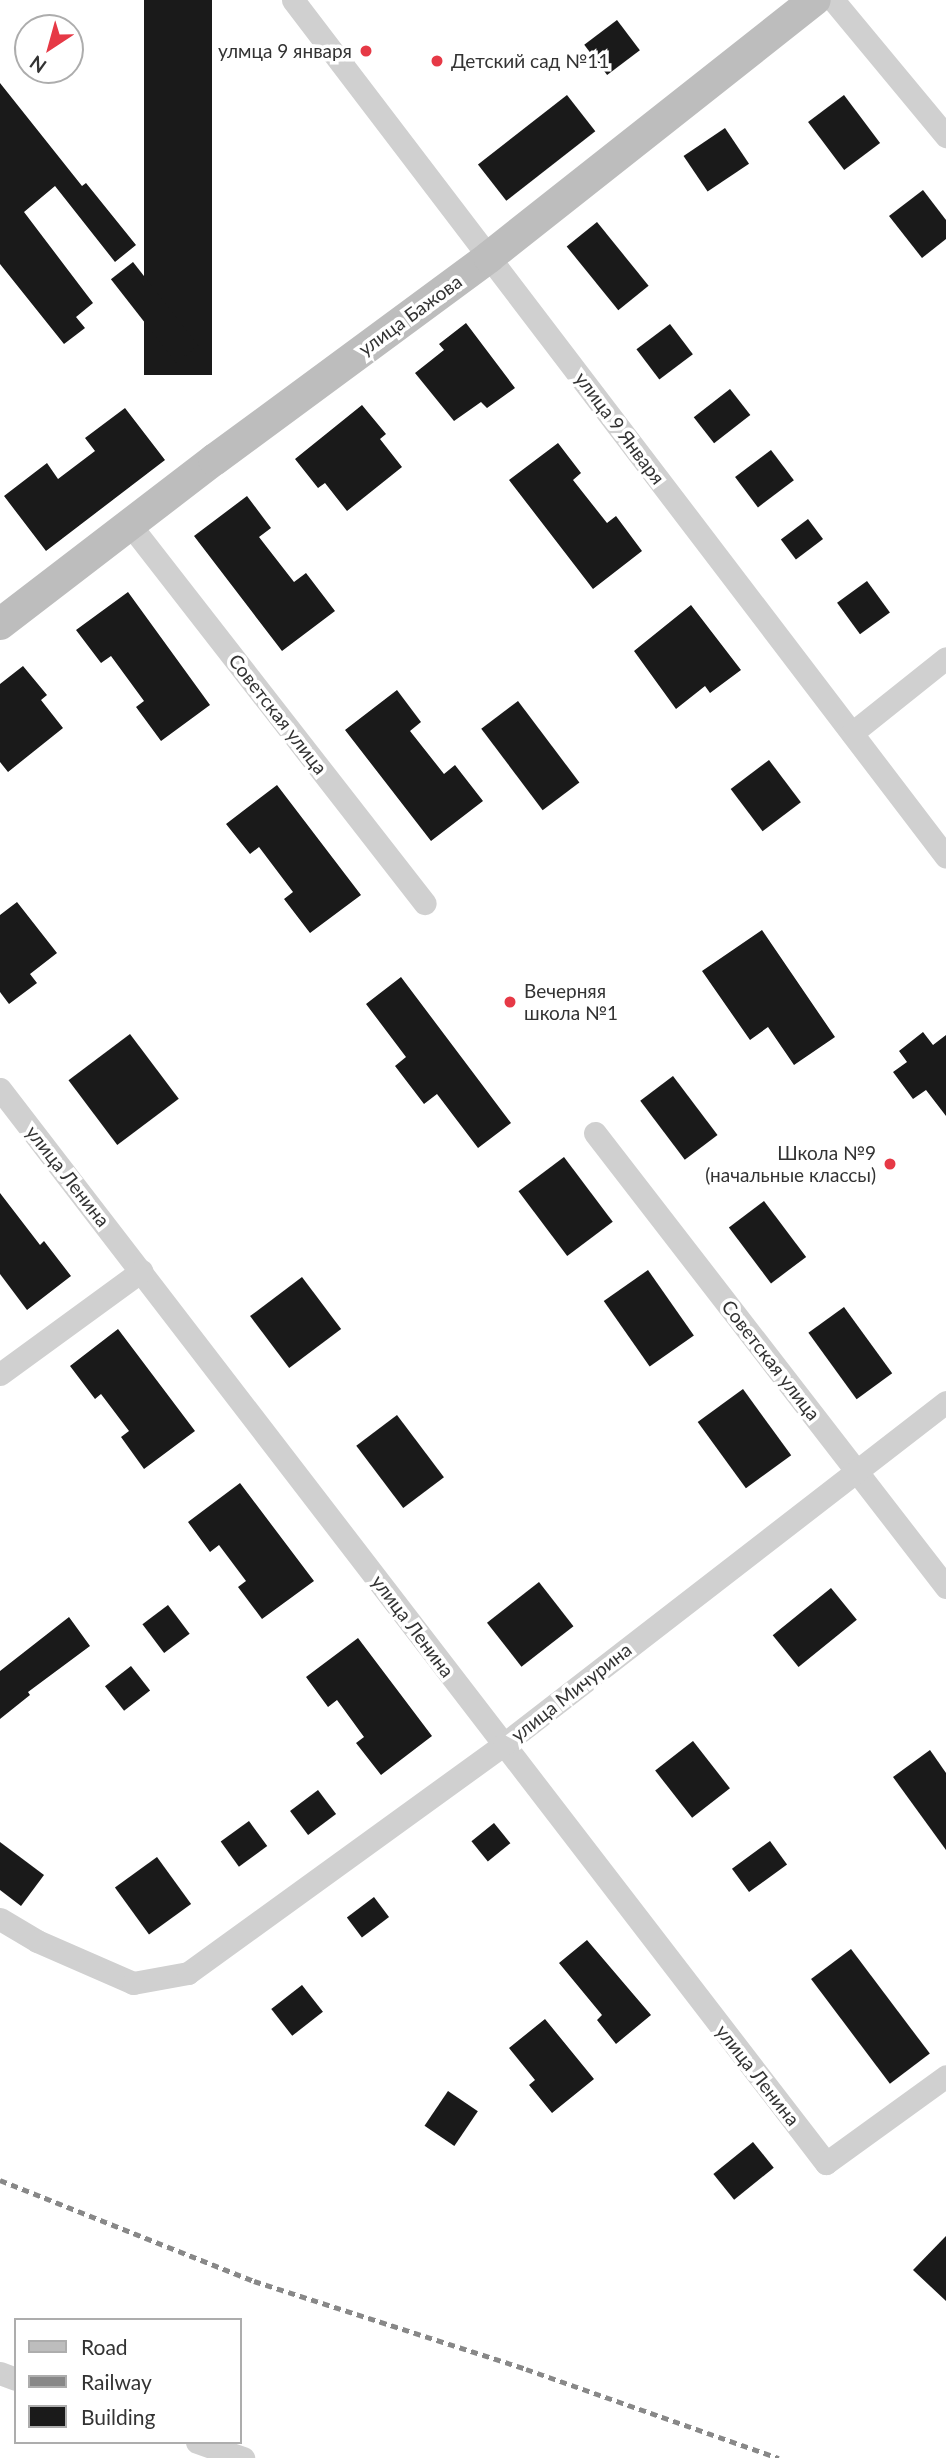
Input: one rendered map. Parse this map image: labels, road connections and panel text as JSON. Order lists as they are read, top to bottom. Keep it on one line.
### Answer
{"streets":{"street":["улица Бажова","улица 9 Января","Советская улица","улица Ленина","улица Мичурина"]},"crossings":[["улица Бажова","улица 9 Января"],["улица Бажова","Советская улица"],["Советская улица","улица Мичурина"],["улица Ленина","улица Мичурина"]],"places":["улмца 9 января","Детский сад №11","Вечерняя школа №1","Школа №9 (начальные классы)"],"legend":["Road","Railway","Building"],"north":"bottom left"}
